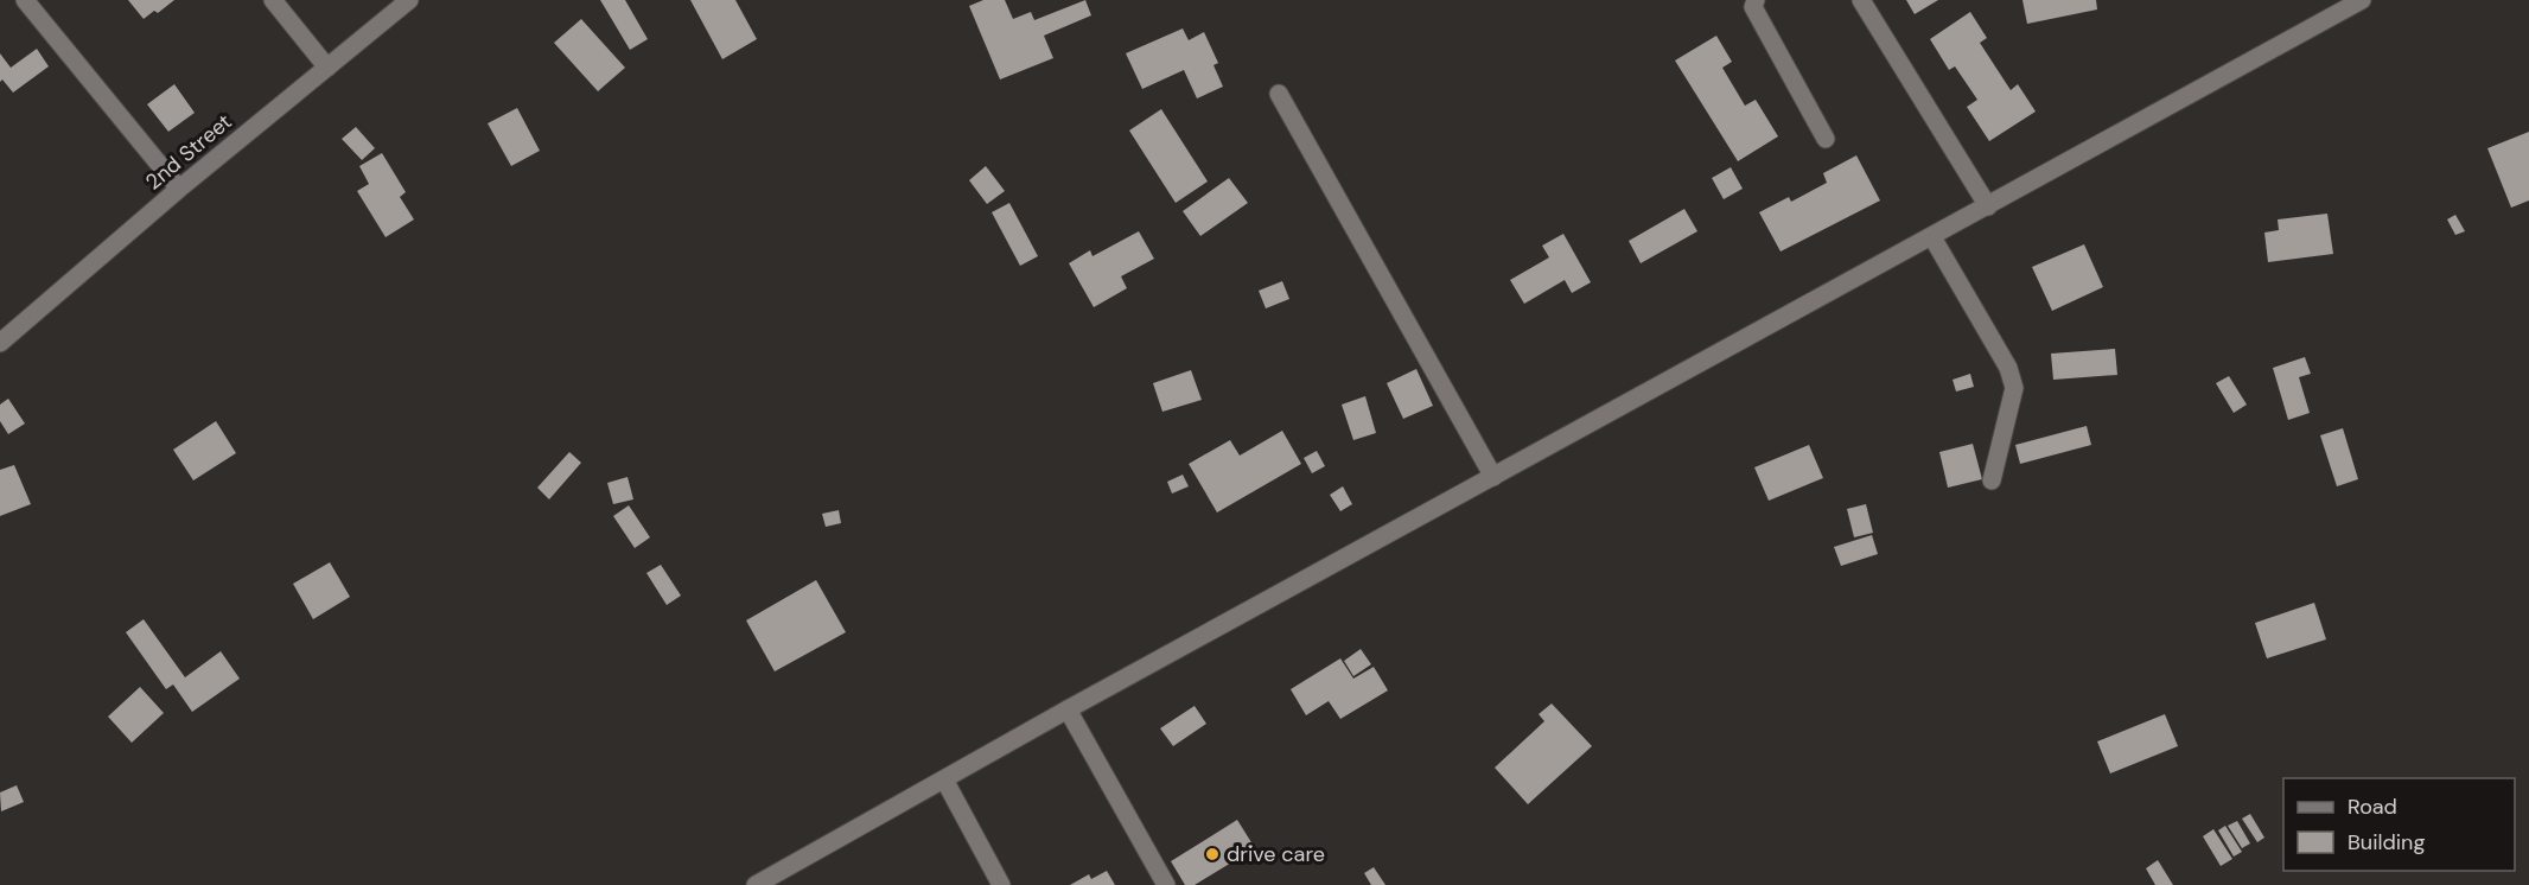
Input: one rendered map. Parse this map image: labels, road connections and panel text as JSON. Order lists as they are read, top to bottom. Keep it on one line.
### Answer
{"streets":{"street":["2nd Street"]},"places":["drive care"],"legend":["Road","Building"]}
